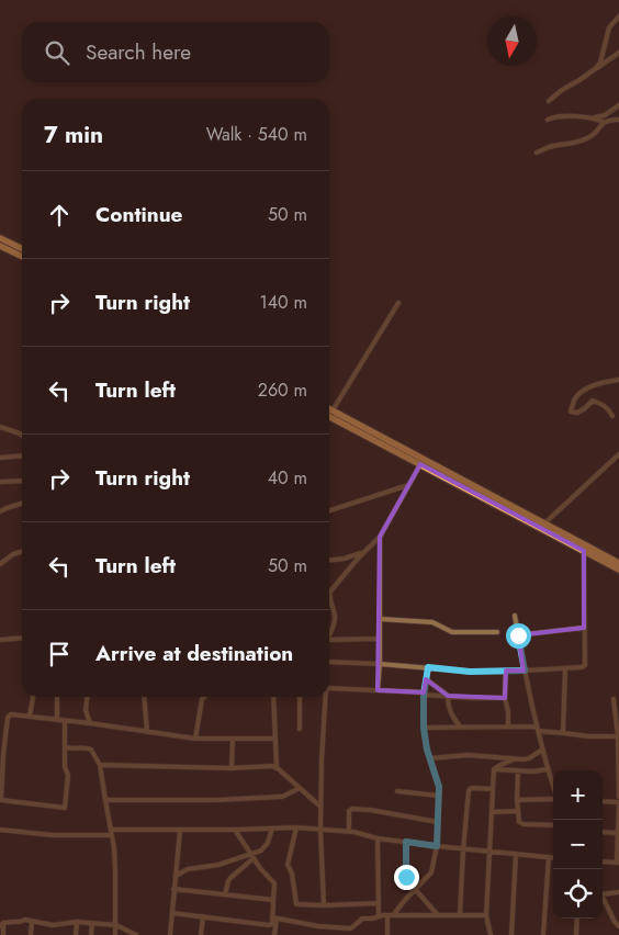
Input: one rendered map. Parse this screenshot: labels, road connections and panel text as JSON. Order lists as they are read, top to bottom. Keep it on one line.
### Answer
{"north":"bottom","page":{"search":"Search here","heading":["7 min","Walk · 540 m"],"list":[["Continue","50 m"],["Turn right","140 m"],["Turn left","260 m"],["Turn right","40 m"],["Turn left","50 m"],"Arrive at destination"],"map_buttons":["+","−"]}}
